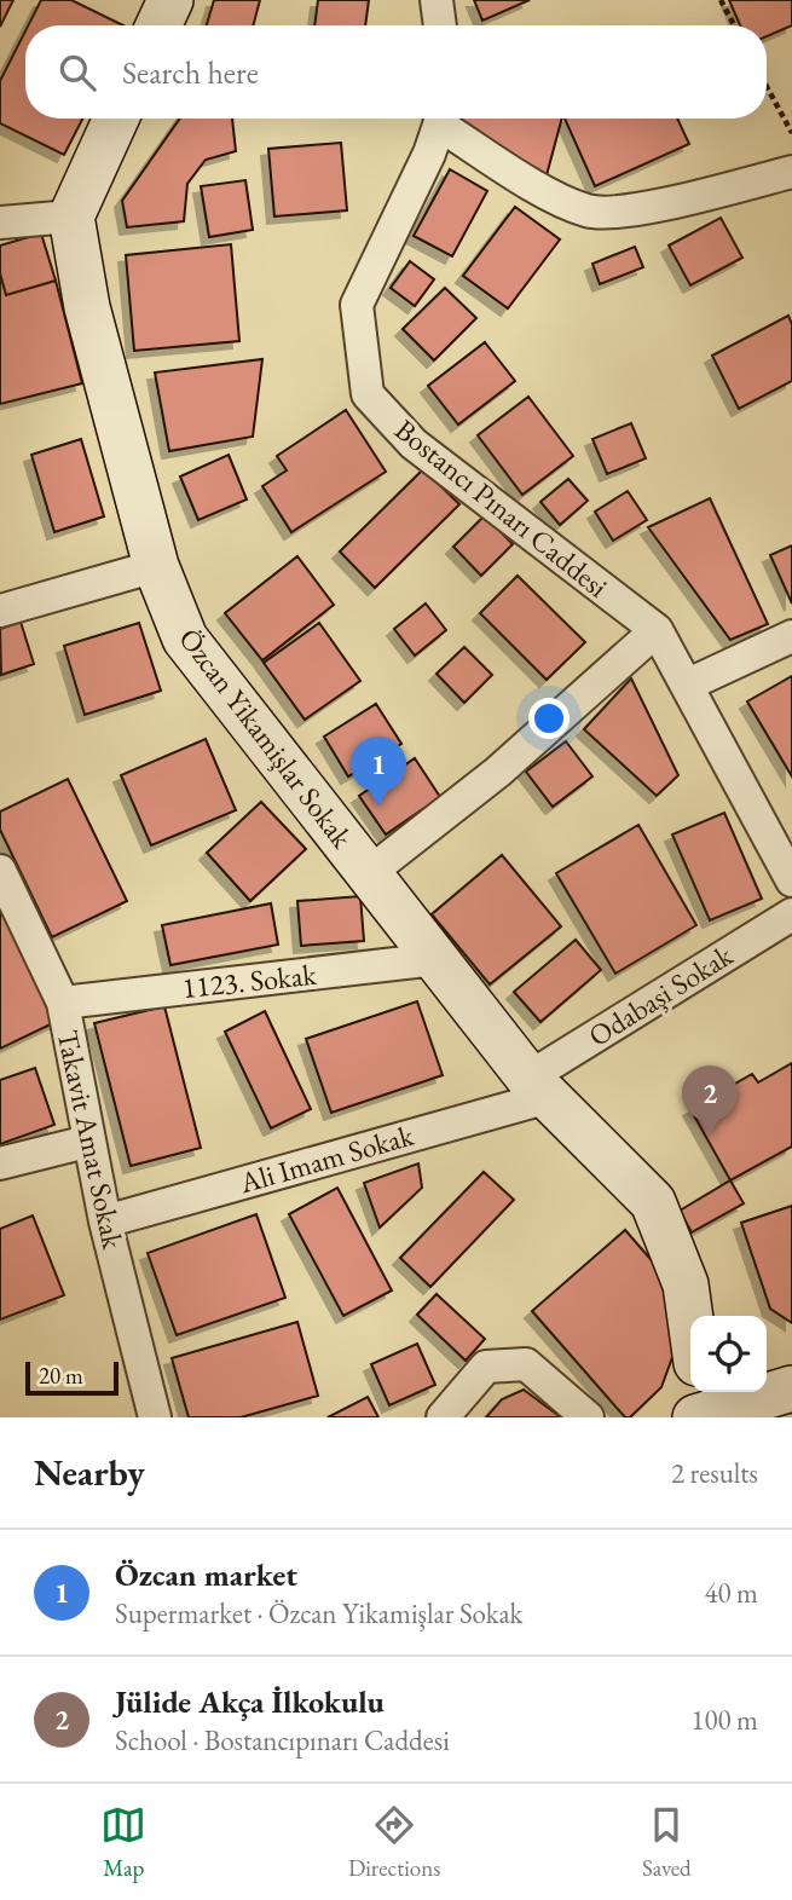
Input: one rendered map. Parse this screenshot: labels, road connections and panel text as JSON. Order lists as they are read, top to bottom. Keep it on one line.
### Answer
{"streets":{"street":["Bostancı Pınarı Caddesi","Özcan Yikamişlar Sokak","1123. Sokak","Odabaşi Sokak","Takavit Amat Sokak","Ali Imam Sokak"]},"crossings":[["Özcan Yikamişlar Sokak","1123. Sokak"],["Özcan Yikamişlar Sokak","Odabaşi Sokak"],["Özcan Yikamişlar Sokak","Ali Imam Sokak"],["1123. Sokak","Takavit Amat Sokak"],["Odabaşi Sokak","Ali Imam Sokak"],["Takavit Amat Sokak","Ali Imam Sokak"]],"scale_bar":"20 m","page":{"search":"Search here","pins":["1","2"],"scale":"20 m","heading":["Nearby","2 results"],"list":[{"mark":"1","name":"Özcan market","note":"Supermarket · Özcan Yikamişlar Sokak","value":"40 m"},{"mark":"2","name":"Jülide Akça İlkokulu","note":"School · Bostancıpınarı Caddesi","value":"100 m"}],"nav":["Map","Directions","Saved"]}}
